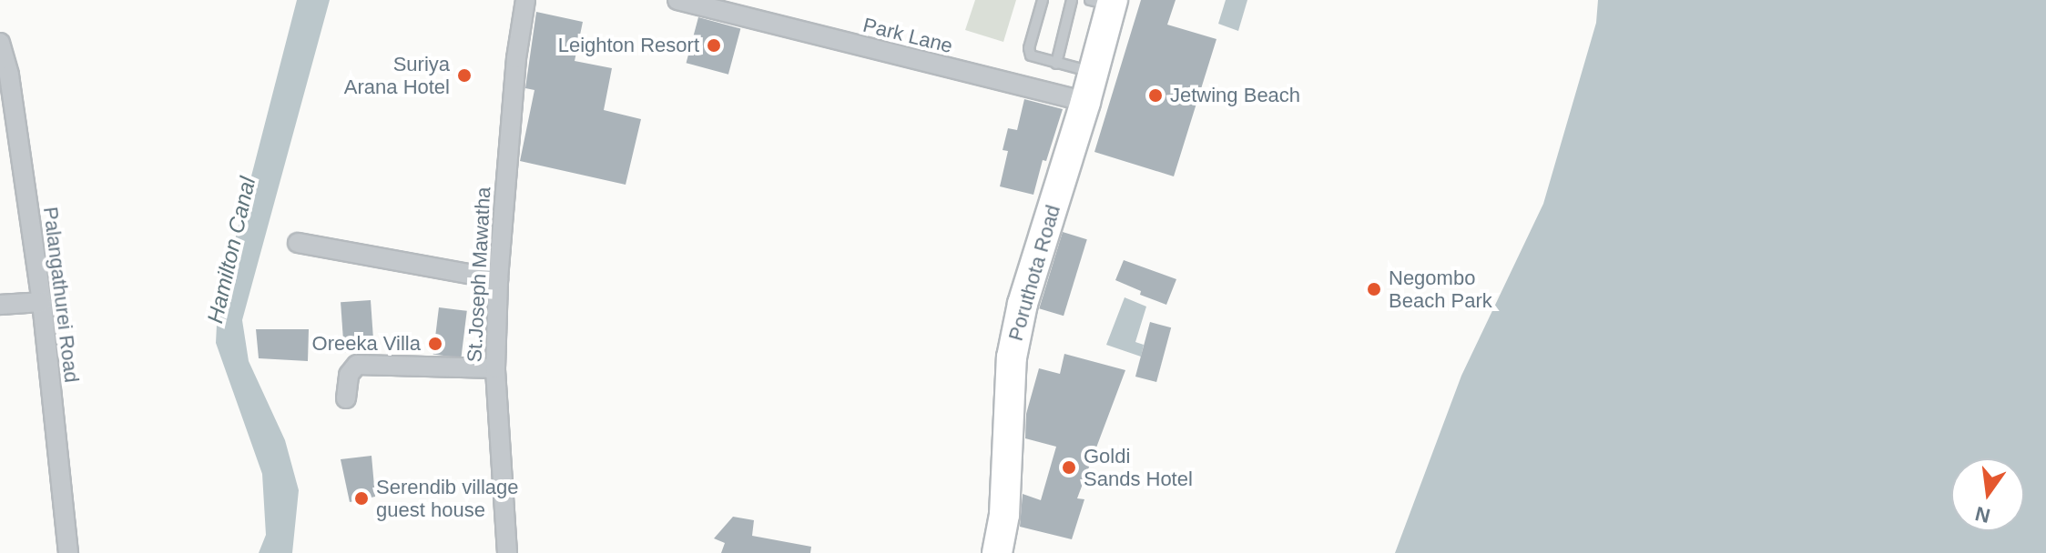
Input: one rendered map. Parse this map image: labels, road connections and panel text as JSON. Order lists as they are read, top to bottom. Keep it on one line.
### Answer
{"streets":{"main road":["Poruthota Road"],"street":["Park Lane","St.Joseph Mawatha","Palangathurei Road"]},"crossings":[["Park Lane","Poruthota Road"]],"water":["Hamilton Canal"],"places":["Leighton Resort","Suriya Arana Hotel","Jetwing Beach","Negombo Beach Park","Oreeka Villa","Goldi Sands Hotel","Serendib village guest house"],"north":"bottom"}
